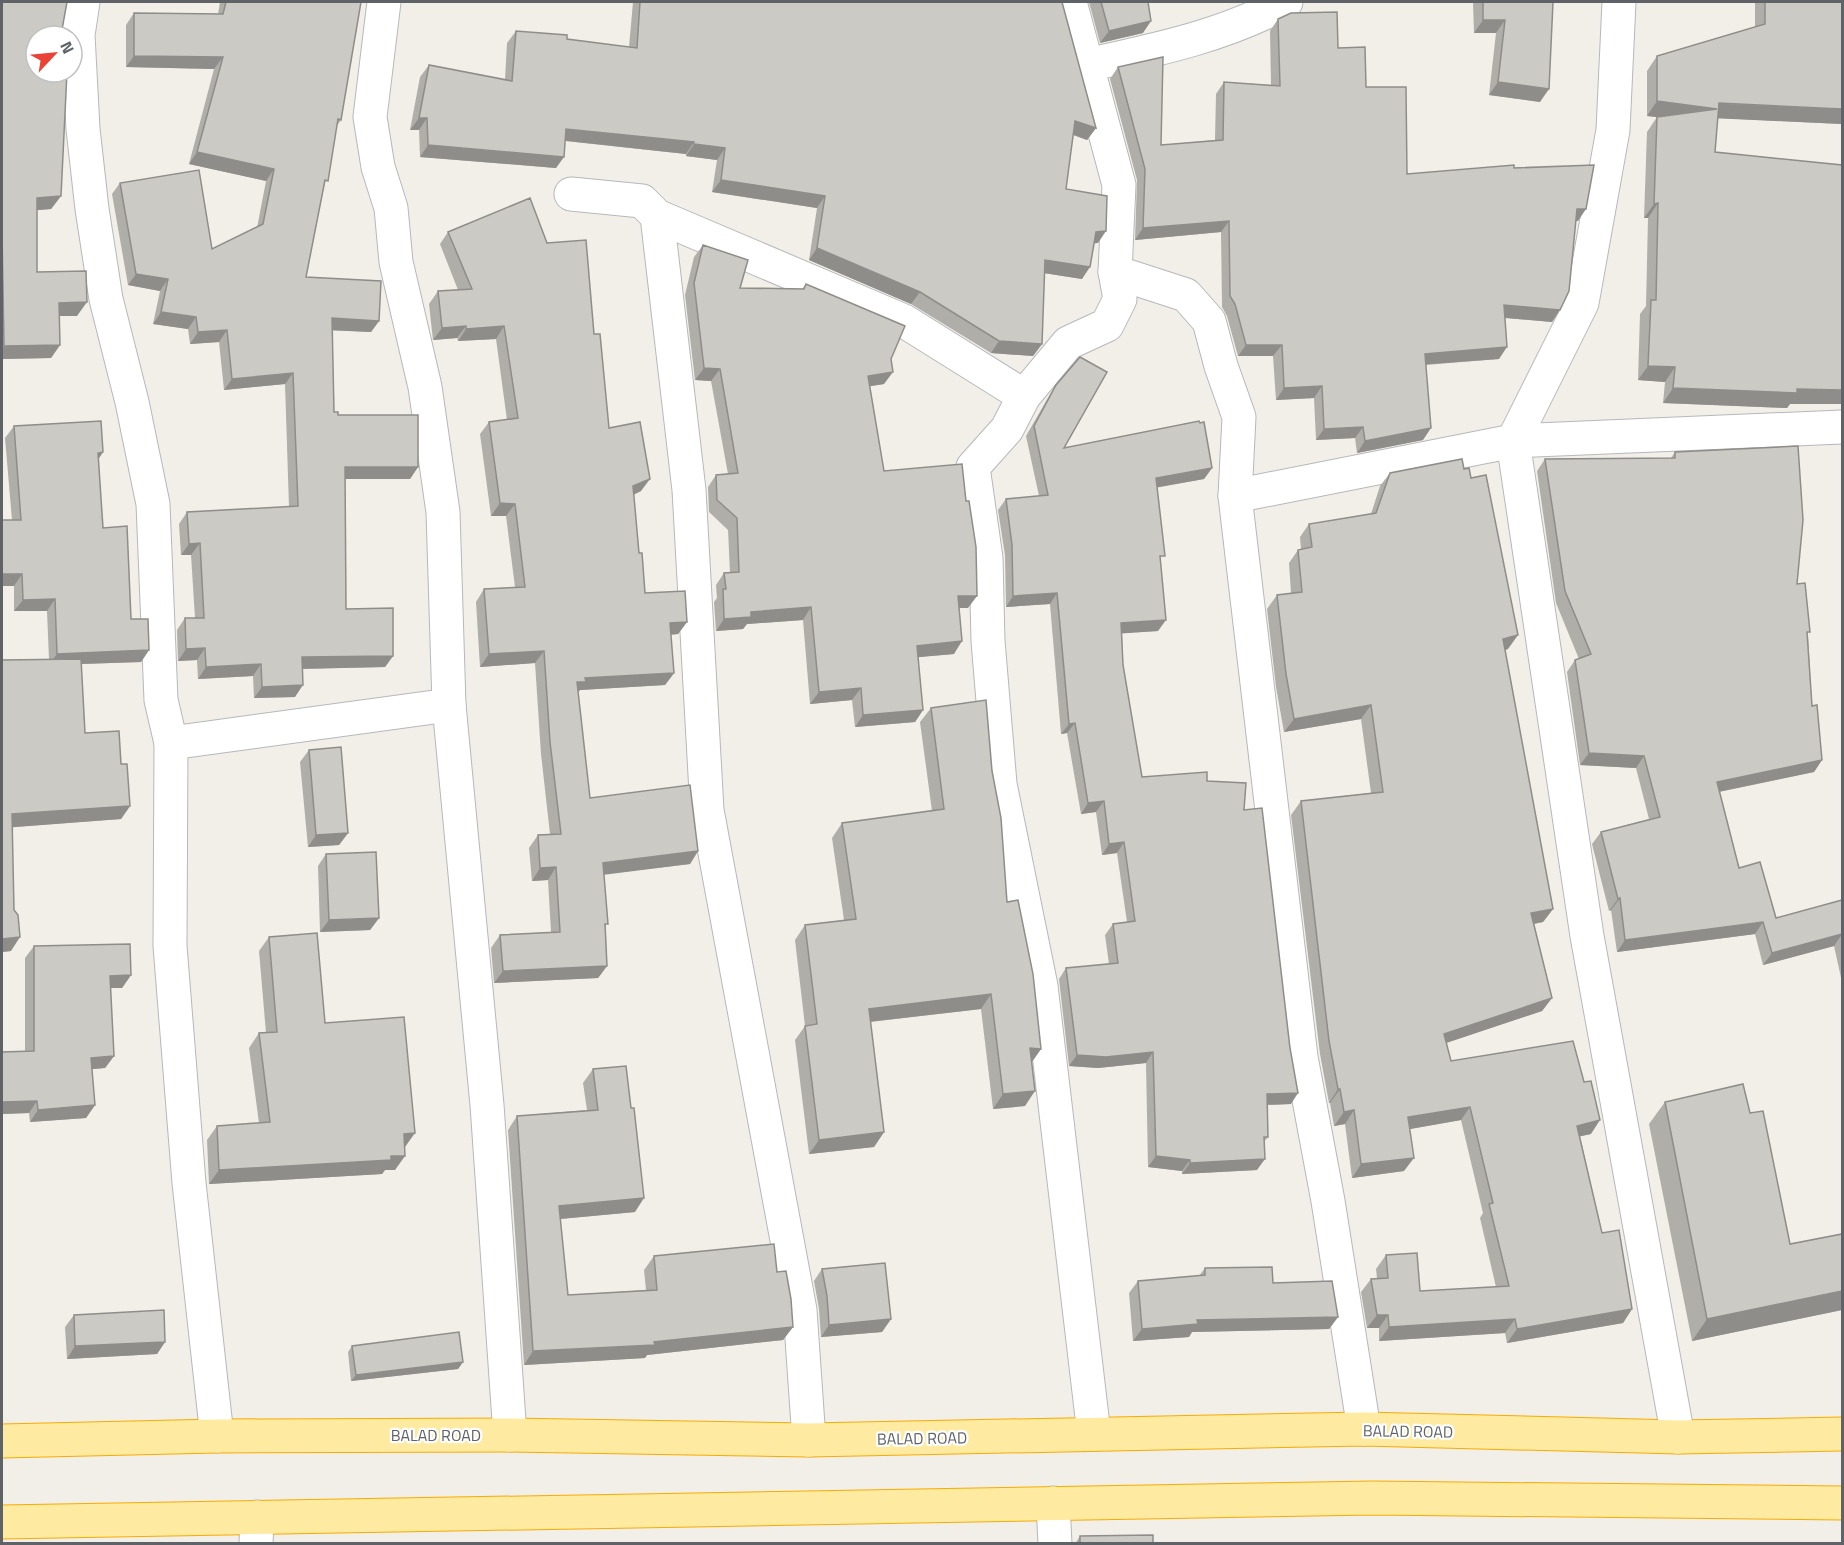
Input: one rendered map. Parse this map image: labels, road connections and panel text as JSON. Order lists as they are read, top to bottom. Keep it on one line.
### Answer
{"streets":{"highway":["BALAD ROAD"]},"north":"top right"}
